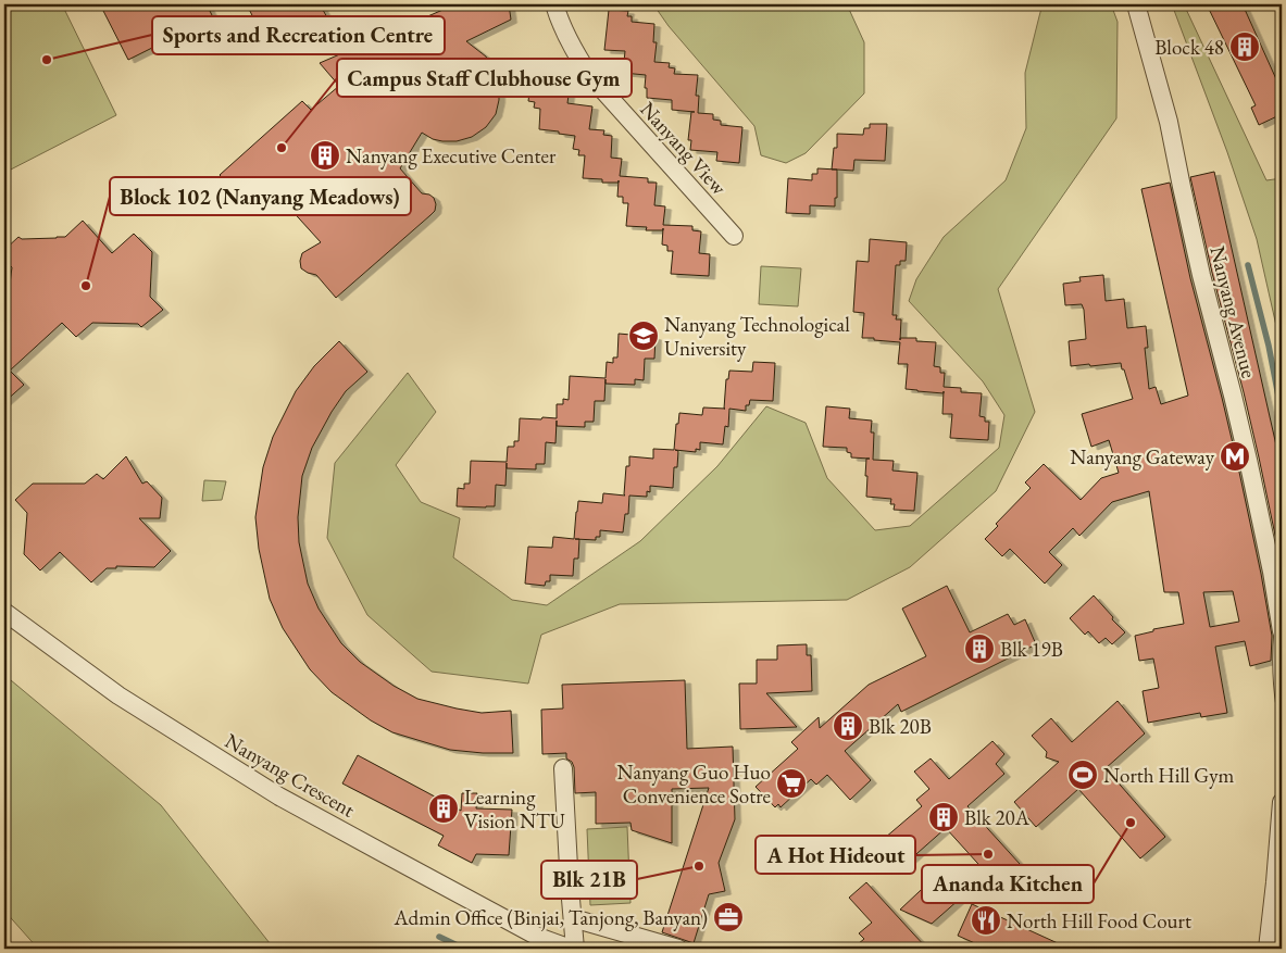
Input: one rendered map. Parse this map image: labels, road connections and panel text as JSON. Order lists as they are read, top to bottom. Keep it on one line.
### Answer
{"streets":{"street":["Nanyang View","Nanyang Avenue","Nanyang Crescent"]},"places":{"building":["Block 48","Nanyang Executive Center","Blk 19B","Blk 20B","Learning Vision NTU","Blk 20A"],"other":["Sports and Recreation Centre","Campus Staff Clubhouse Gym","Block 102 (Nanyang Meadows)","Ananda Kitchen","A Hot Hideout","Blk 21B"],"school or university":["Nanyang Technological University"],"metro station":["Nanyang Gateway"],"sports":["North Hill Gym"],"supermarket":["Nanyang Guo Huo Convenience Sotre"],"office":["Admin Office (Binjai, Tanjong, Banyan)"],"restaurant":["North Hill Food Court"]}}
